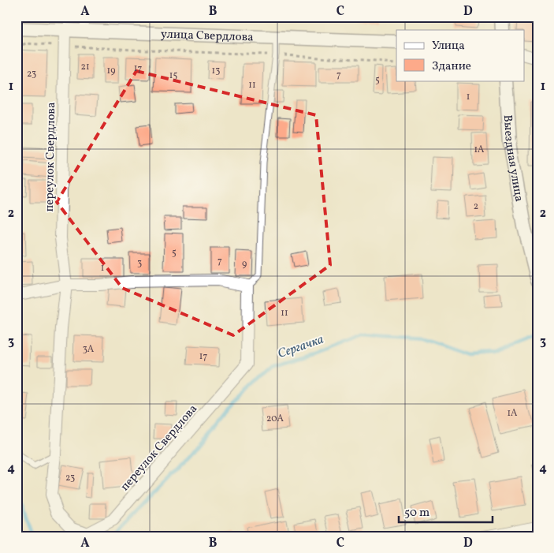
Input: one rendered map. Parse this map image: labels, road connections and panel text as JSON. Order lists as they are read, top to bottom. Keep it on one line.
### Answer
{"streets":{"street":["улица Свердлова","переулок Свердлова","Выездная улица"]},"crossings":[["улица Свердлова","переулок Свердлова"]],"water":["Сергачка"],"house_numbers":["21","17","19","13","23","7","15","5","11","1","1А","2","5","7","3","9","1","11","3А","17","1А","20А","23"],"legend":["Улица","Здание"],"scale_bar":"50 m","grid":{"columns":["A","B","C","D"],"rows":["1","2","3","4"]}}
